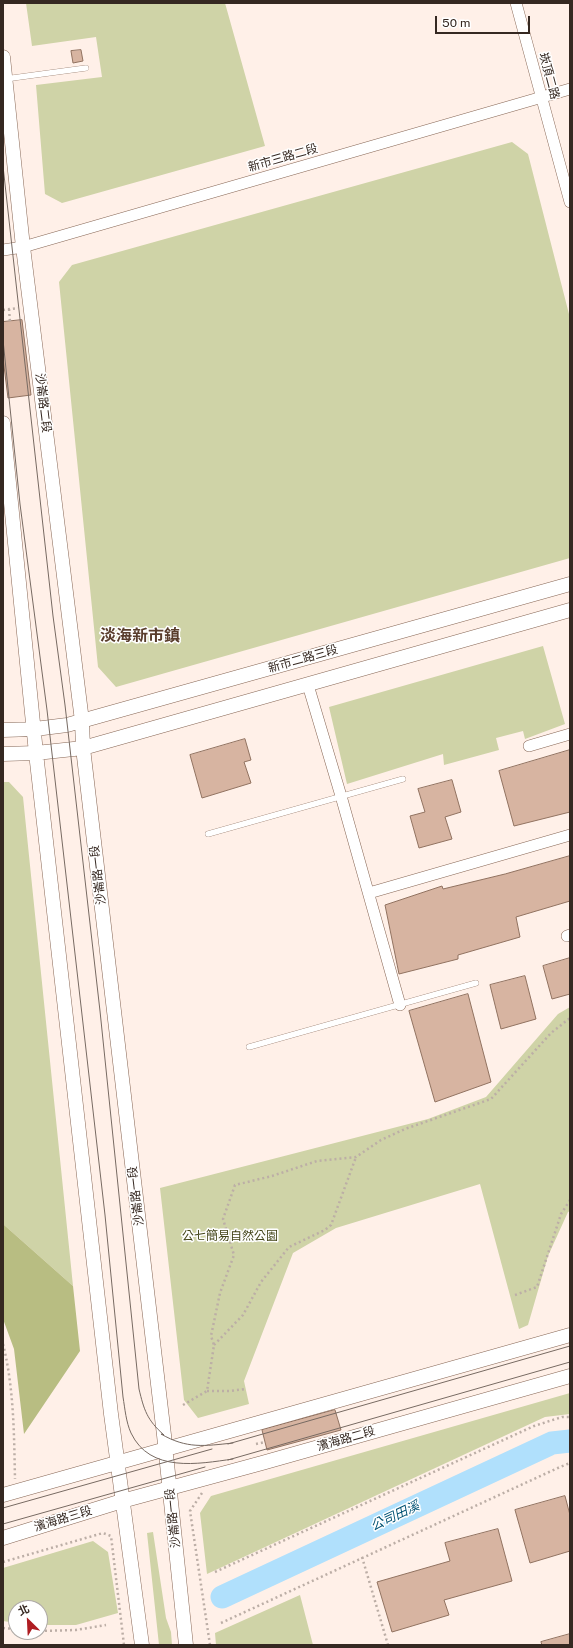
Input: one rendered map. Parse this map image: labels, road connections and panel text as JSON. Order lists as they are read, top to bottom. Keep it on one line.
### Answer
{"streets":{"street":["崁頂二路","新市三路二段","沙崙路二段","新市二路三段","沙崙路一段","濱海路二段","濱海路三段"]},"crossings":[["崁頂二路","新市三路二段"],["新市三路二段","沙崙路二段"],["沙崙路二段","新市二路三段"],["沙崙路二段","沙崙路一段"],["沙崙路一段","濱海路二段"],["濱海路二段","濱海路三段"]],"districts":["淡海新市鎮"],"water":["公司田溪"],"parks":["公七簡易自然公園"],"scale_bar":"50 m","north":"top left"}
